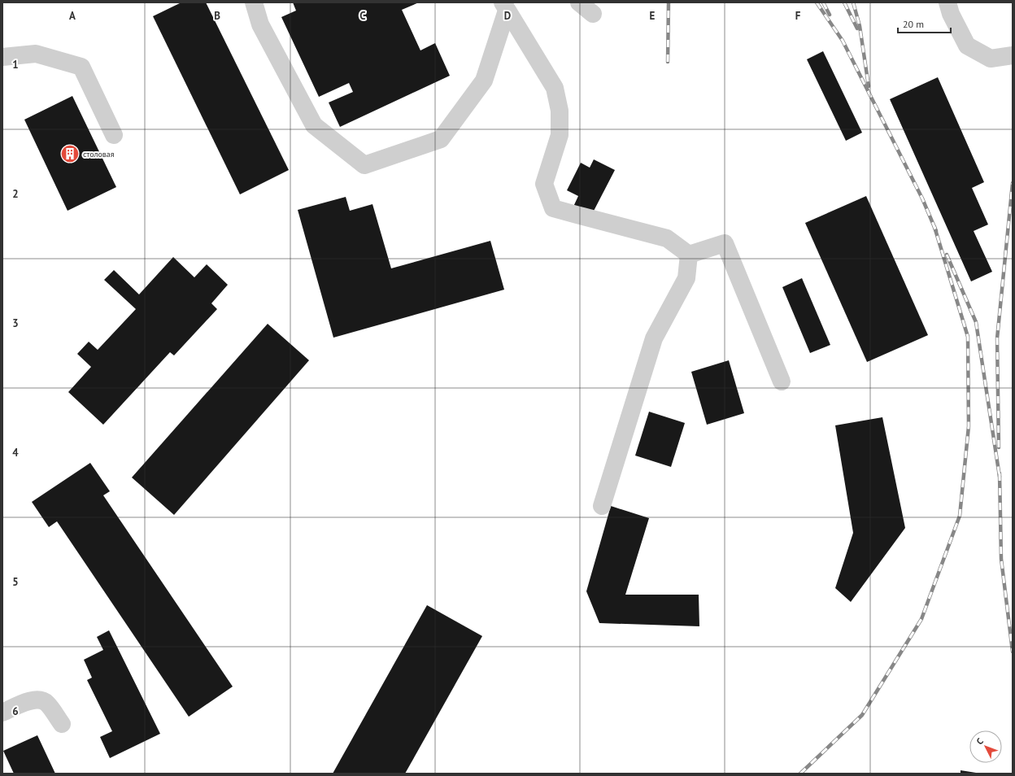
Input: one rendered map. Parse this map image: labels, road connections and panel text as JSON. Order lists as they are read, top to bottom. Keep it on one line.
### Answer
{"places":{"building":["столовая"]},"scale_bar":"20 m","north":"top left","grid":{"columns":["A","B","C","D","E","F"],"rows":["1","2","3","4","5","6"]}}
